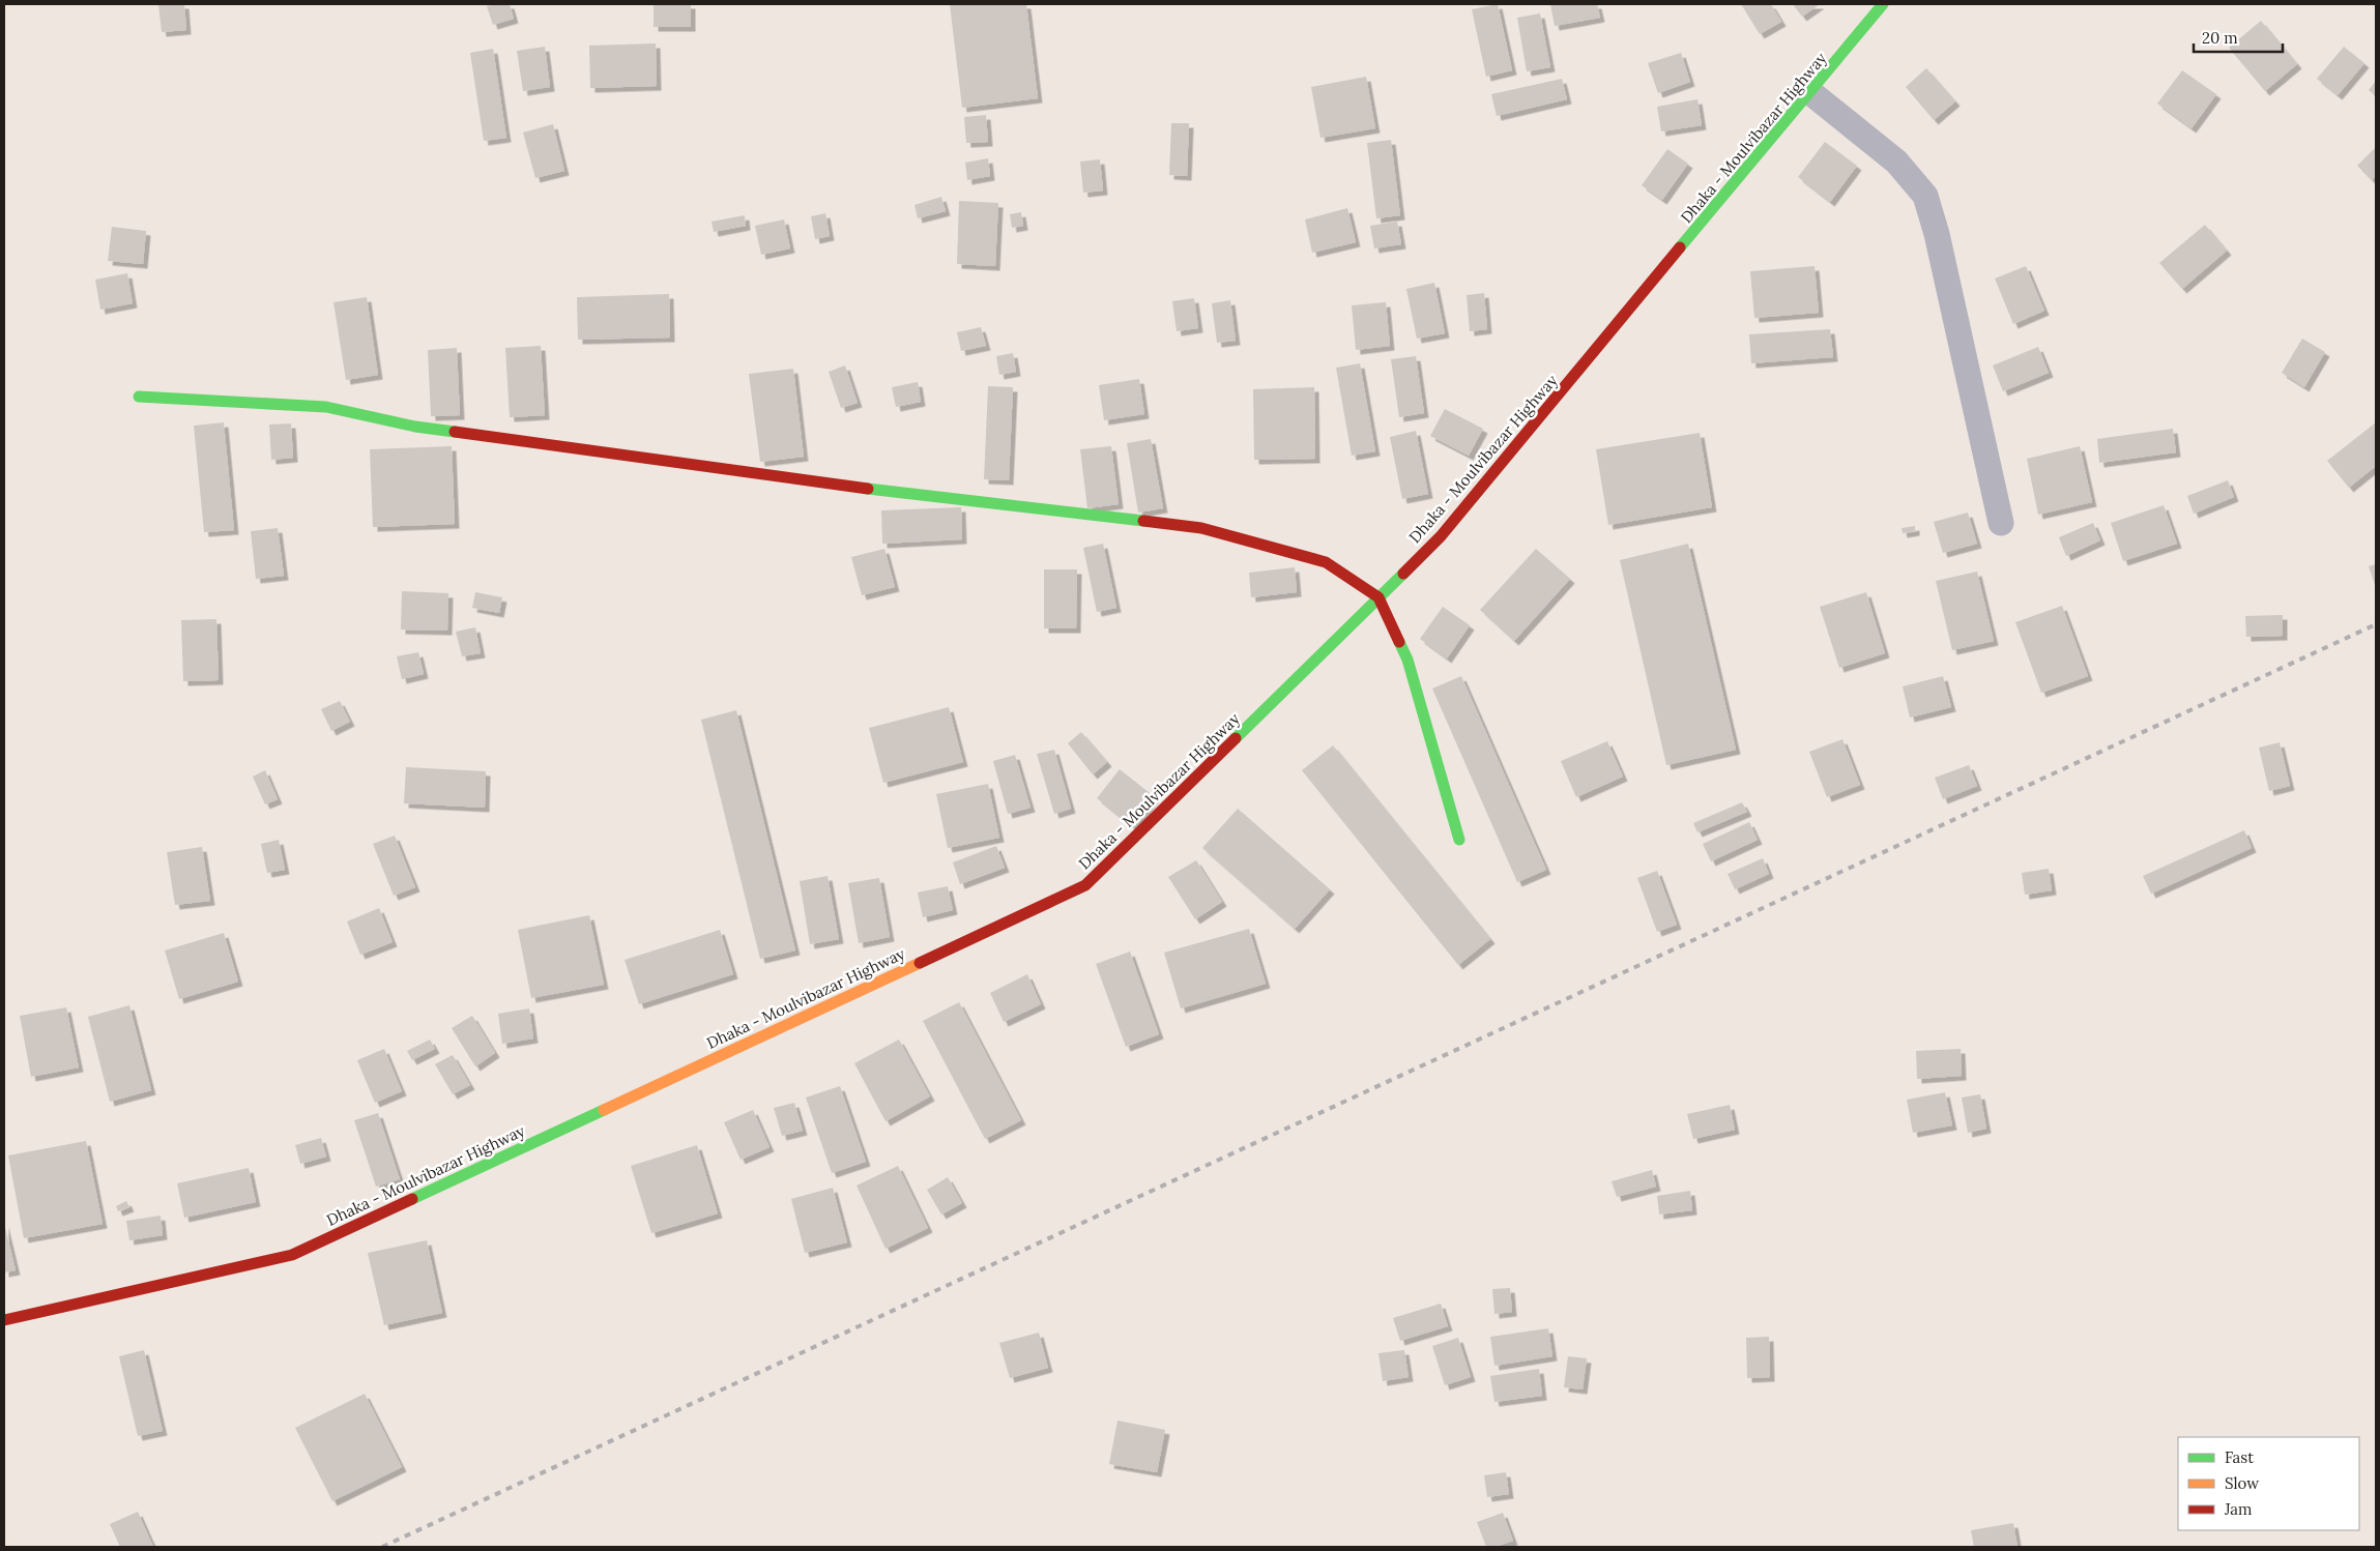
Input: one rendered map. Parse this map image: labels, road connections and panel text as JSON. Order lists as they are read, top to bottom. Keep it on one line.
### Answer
{"streets":{"main road":["Dhaka - Moulvibazar Highway"]},"legend":["Fast","Slow","Jam"],"scale_bar":"20 m"}
